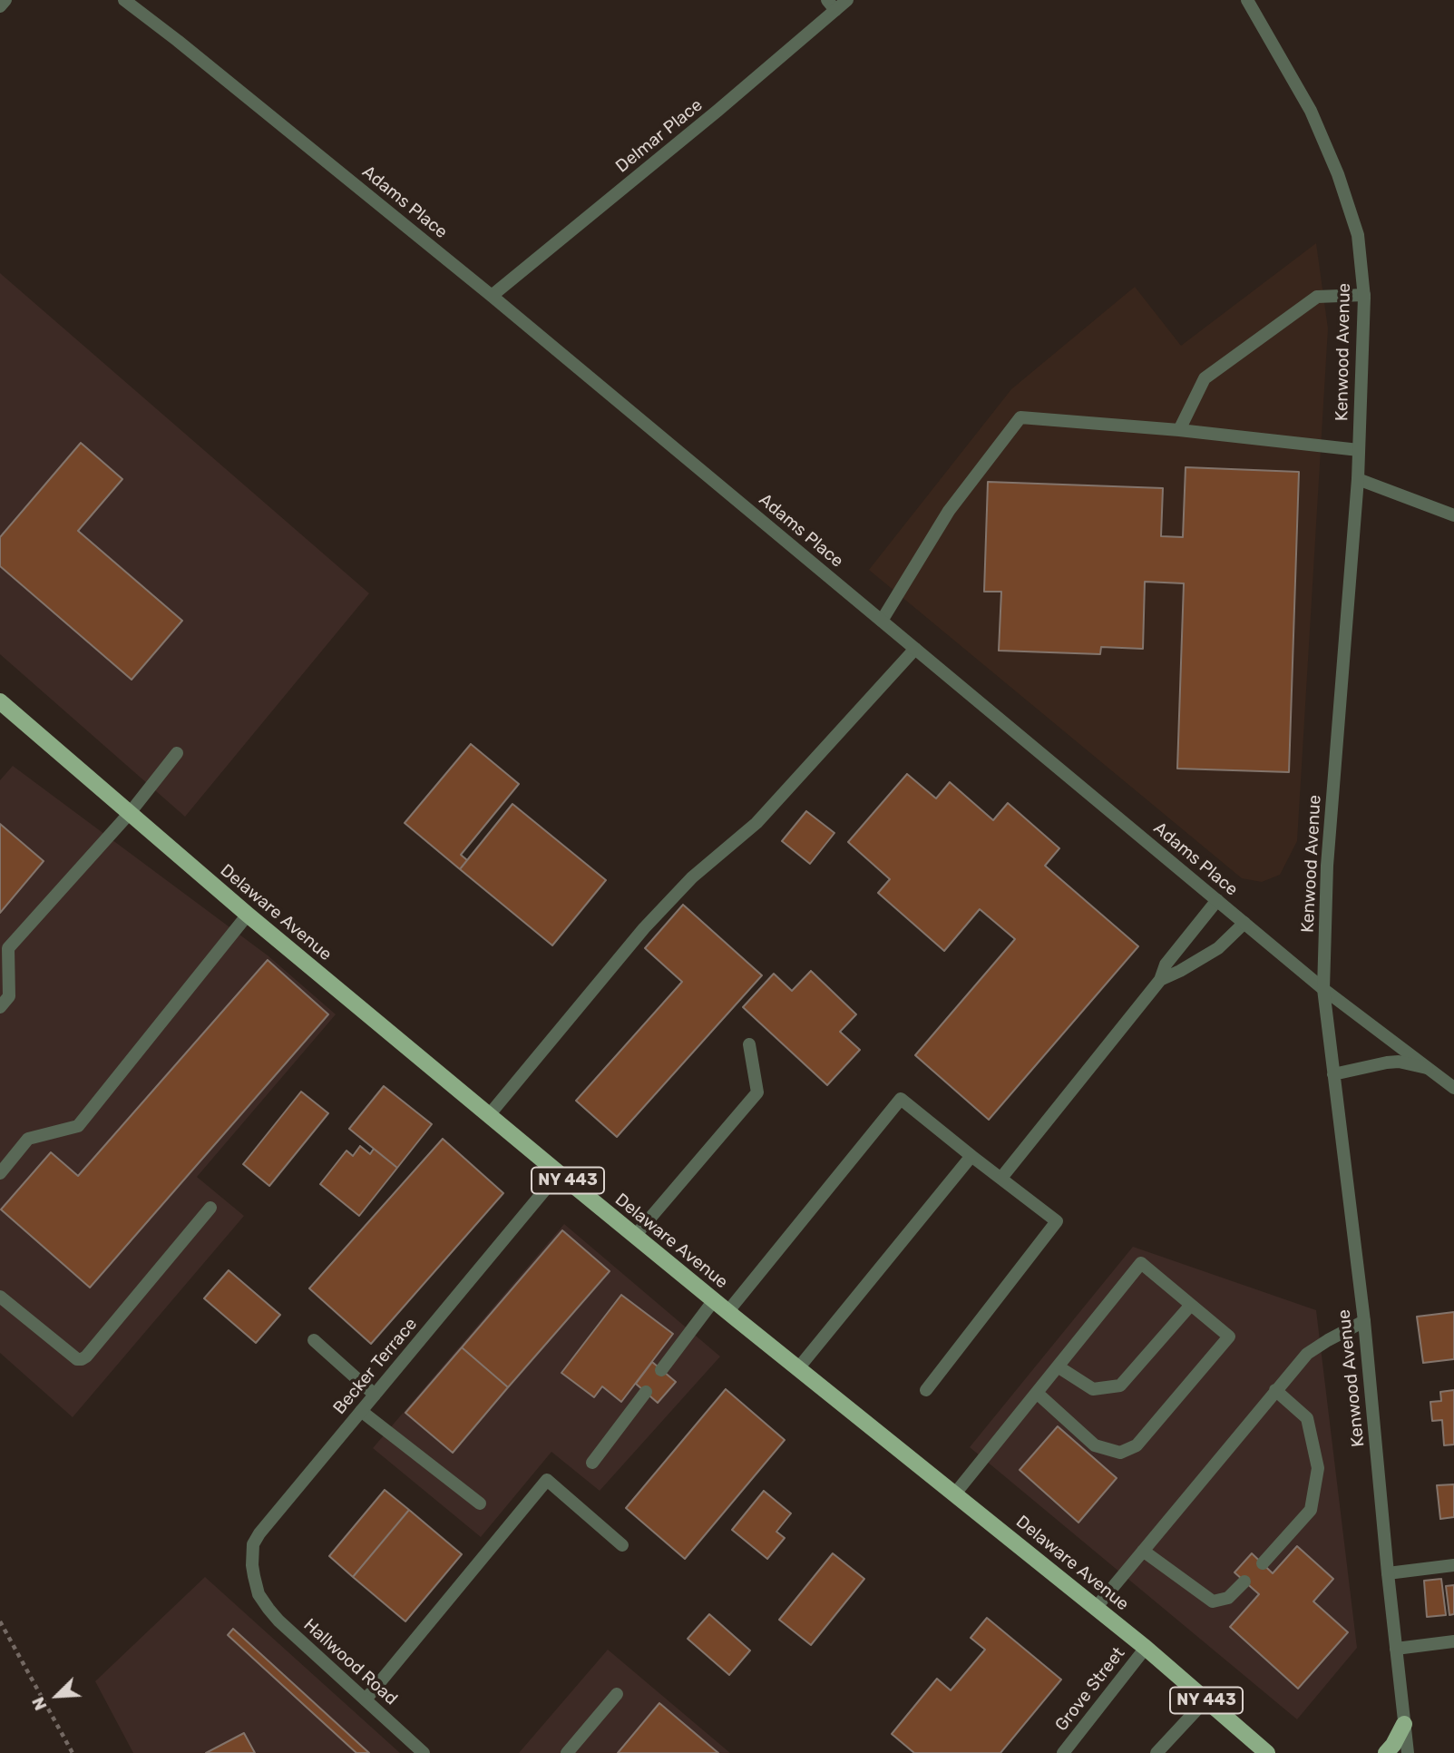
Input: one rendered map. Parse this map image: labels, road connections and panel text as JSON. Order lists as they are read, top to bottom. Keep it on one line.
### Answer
{"streets":{"main road":["Delaware Avenue","NY 443"],"street":["Delmar Place","Adams Place","Kenwood Avenue","Becker Terrace","Hallwood Road","Grove Street"]},"crossings":[["Delmar Place","Adams Place"],["Adams Place","Kenwood Avenue"],["Delaware Avenue","Becker Terrace"],["Delaware Avenue","Grove Street"],["Becker Terrace","Hallwood Road"]],"north":"bottom left"}
